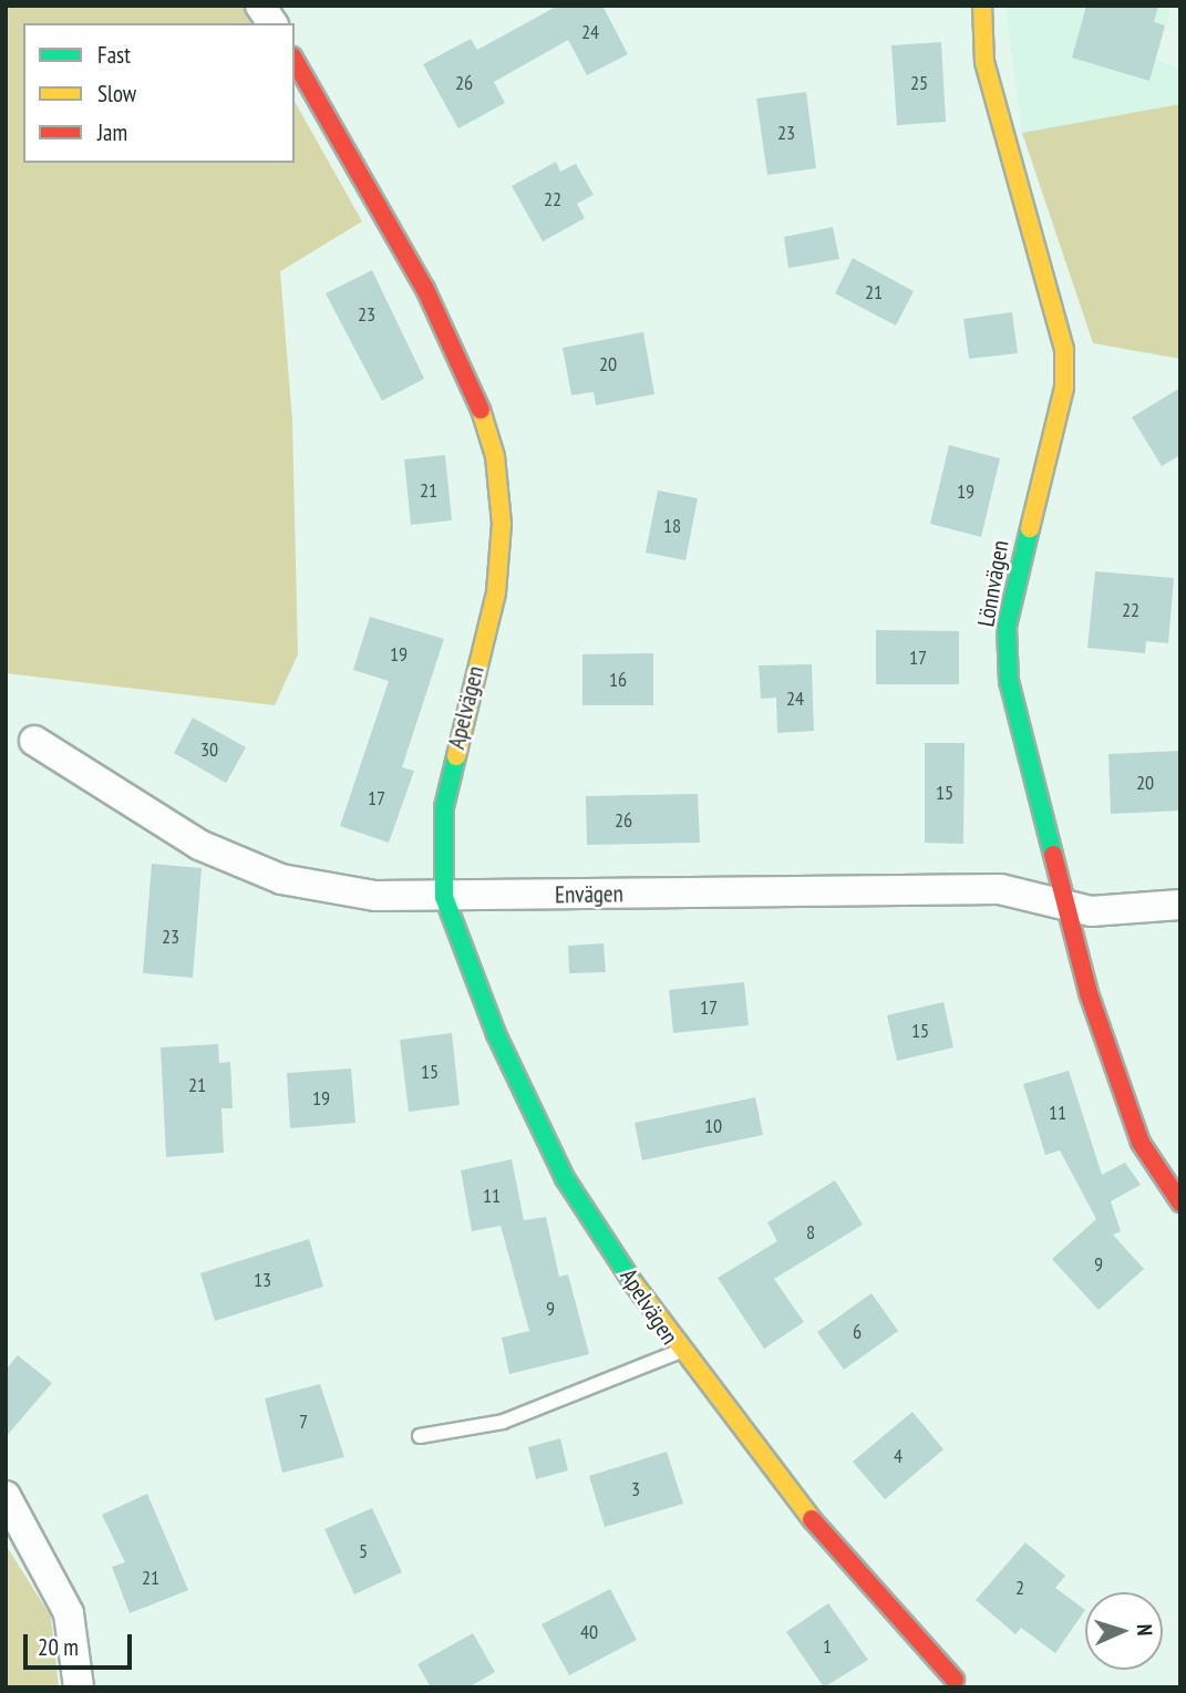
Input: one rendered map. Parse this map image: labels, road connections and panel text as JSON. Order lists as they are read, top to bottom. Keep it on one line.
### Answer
{"streets":{"street":["Lönnvägen","Apelvägen","Envägen"]},"crossings":[["Lönnvägen","Envägen"],["Apelvägen","Envägen"]],"house_numbers":["24","26","25","23","22","21","23","20","21","19","18","22","19","17","16","24","30","20","15","17","26","23","17","15","15","21","19","11","10","11","8","9","13","9","6","7","4","3","5","21","2","40","1"],"legend":["Fast","Slow","Jam"],"scale_bar":"20 m","north":"right"}
